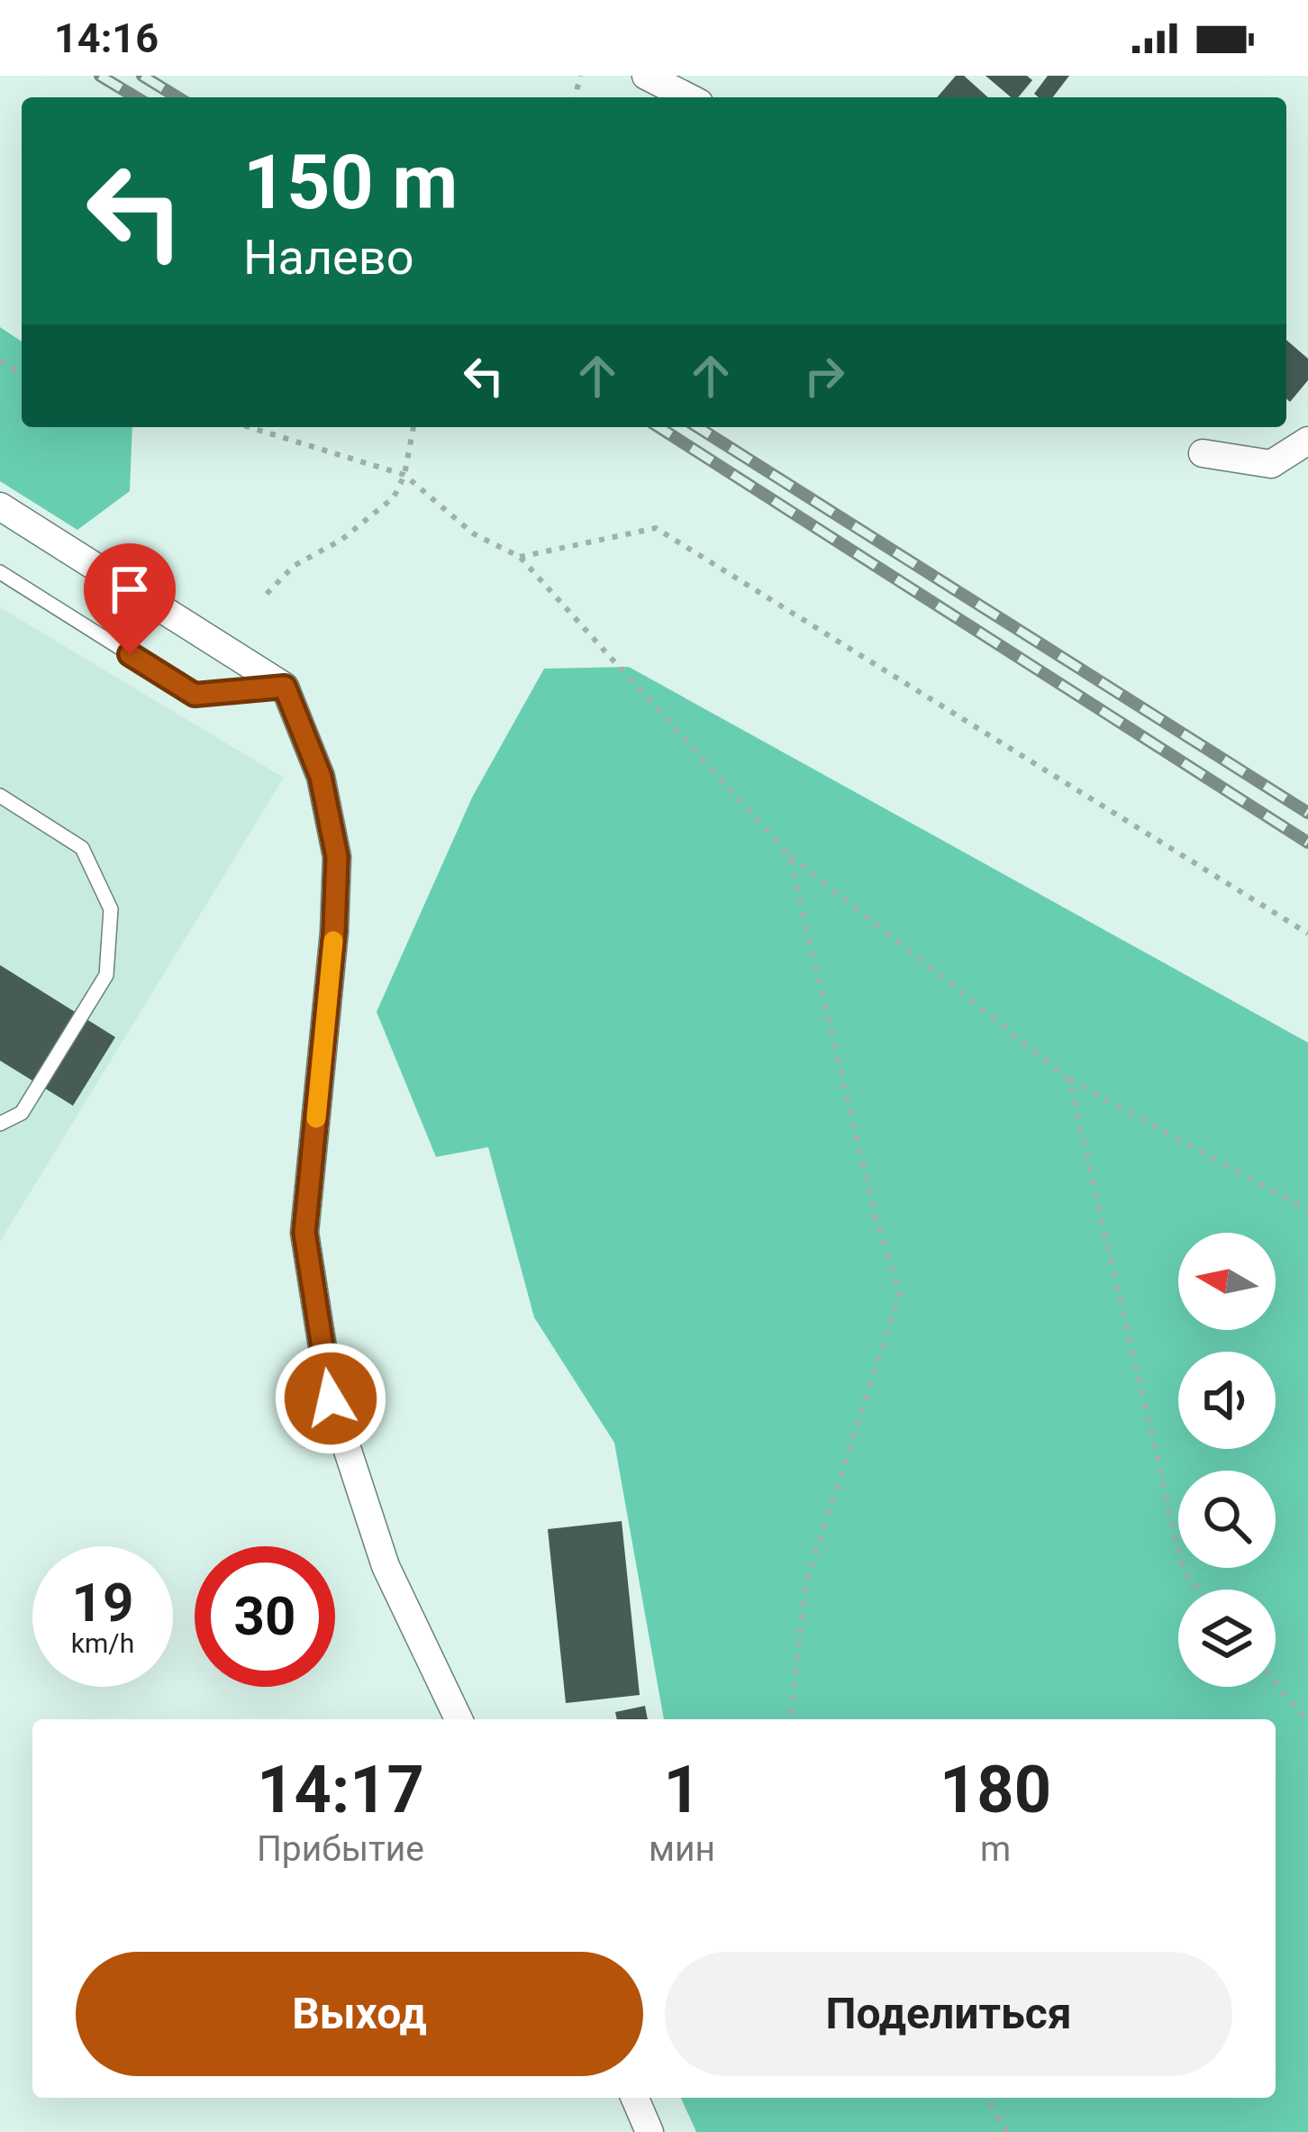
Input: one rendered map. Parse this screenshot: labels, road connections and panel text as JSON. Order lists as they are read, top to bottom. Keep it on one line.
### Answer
{"north":"left","page":{"status":"14:16","turn":["150 m","Налево"],"speed":"19 km/h","limit":"30","eta":["14:17","Прибытие","1","мин","180","m"],"buttons":["Выход","Поделиться"]}}
